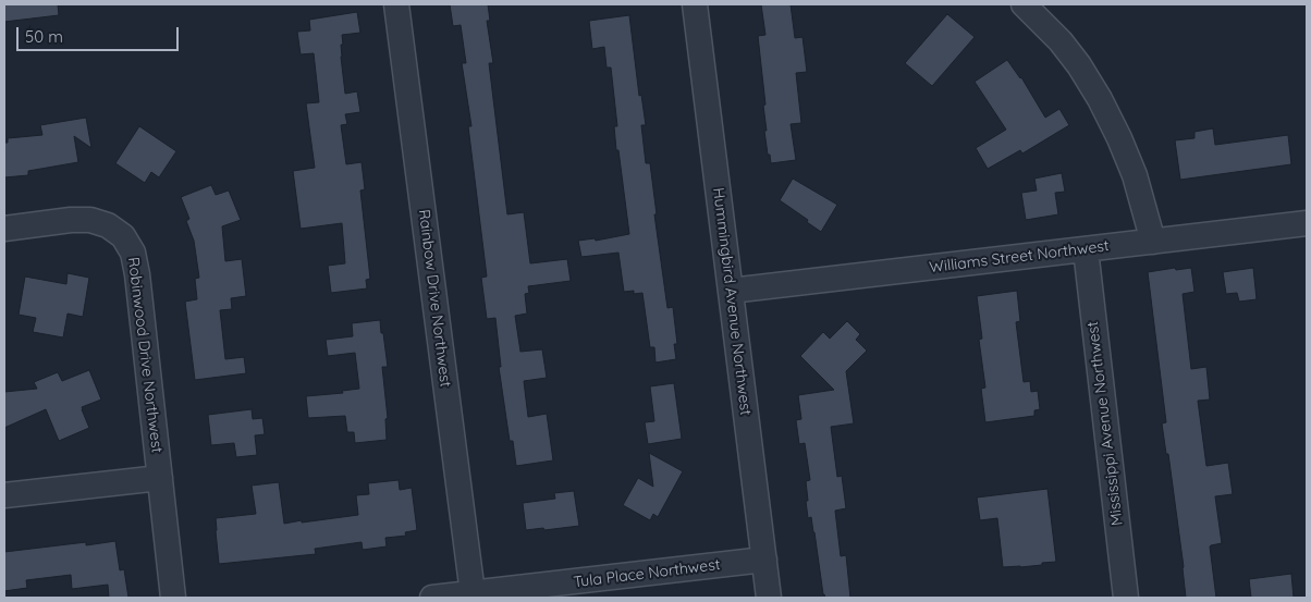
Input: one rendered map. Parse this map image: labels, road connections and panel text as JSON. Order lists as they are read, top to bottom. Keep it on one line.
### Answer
{"streets":{"street":["Williams Street Northwest","Rainbow Drive Northwest","Hummingbird Avenue Northwest","Robinwood Drive Northwest","Mississippi Avenue Northwest","Tula Place Northwest"]},"crossings":[["Williams Street Northwest","Hummingbird Avenue Northwest"],["Williams Street Northwest","Mississippi Avenue Northwest"],["Rainbow Drive Northwest","Tula Place Northwest"],["Hummingbird Avenue Northwest","Tula Place Northwest"]],"scale_bar":"50 m"}
